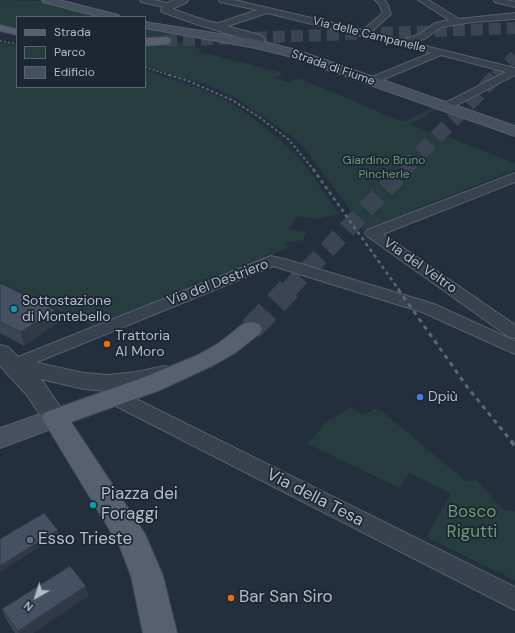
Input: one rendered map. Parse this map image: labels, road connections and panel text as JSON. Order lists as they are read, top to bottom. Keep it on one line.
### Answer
{"streets":{"main road":["Strada di Fiume"],"street":["Via delle Campanelle","Via del Veltro","Via del Destriero","Via della Tesa"]},"parks":["Giardino Bruno Pincherle","Bosco Rigutti"],"places":["Sottostazione di Montebello","Trattoria Al Moro","Dpiù","Piazza dei Foraggi","Esso Trieste","Bar San Siro"],"legend":["Strada","Parco","Edificio"],"north":"bottom left"}
